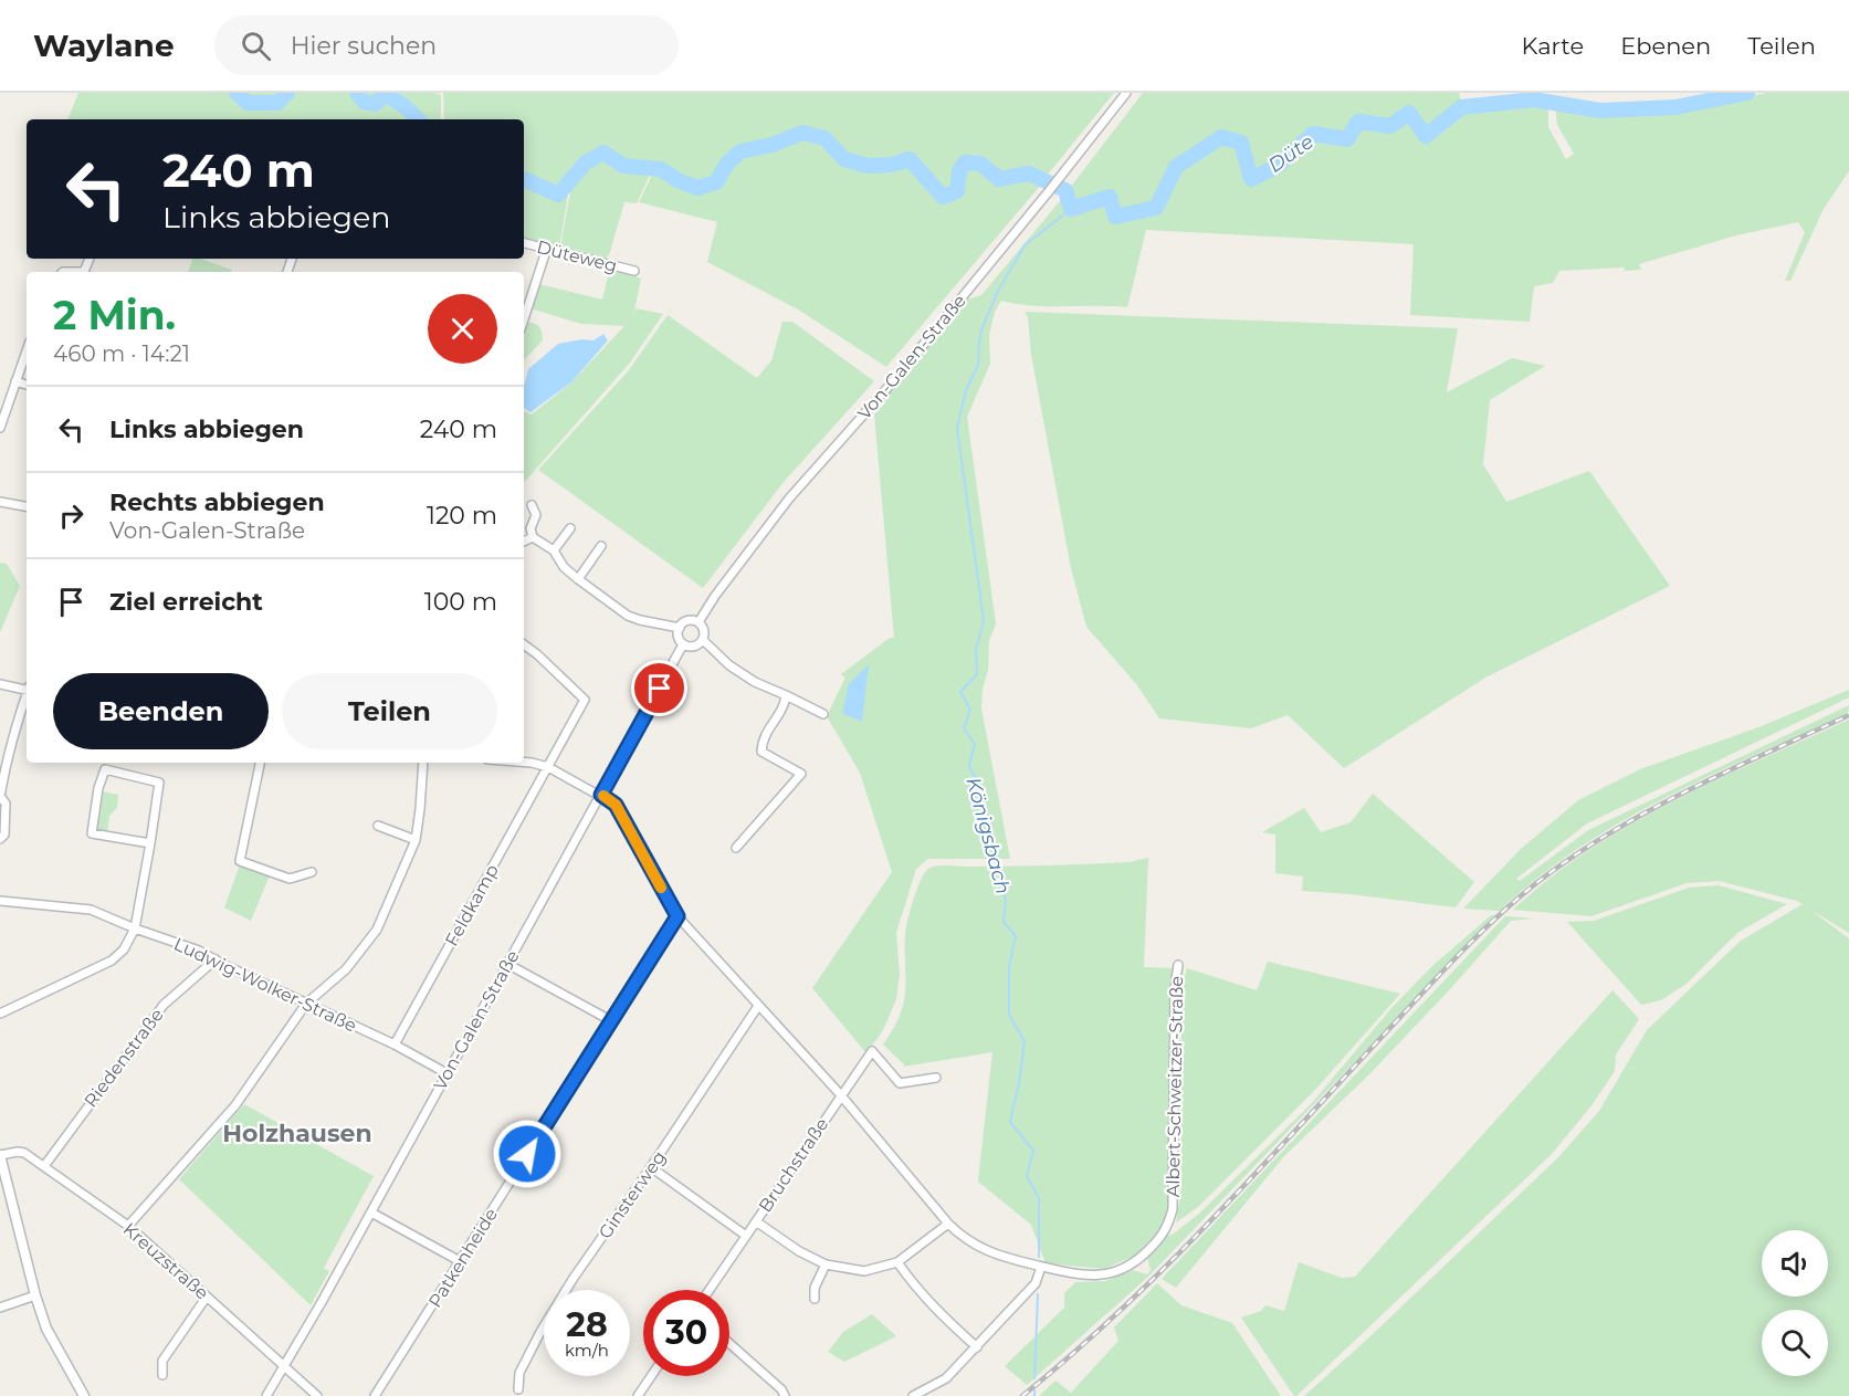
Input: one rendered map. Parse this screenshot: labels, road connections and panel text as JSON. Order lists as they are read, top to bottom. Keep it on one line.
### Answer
{"streets":{"street":["Düteweg","Von-Galen-Straße","Feldkamp","Ludwig-Wolker-Straße","Riedenstraße","Albert-Schweitzer-Straße","Bruchstraße","Ginsterweg","Patkenheide","Kreuzstraße"]},"crossings":[["Von-Galen-Straße","Ludwig-Wolker-Straße"],["Von-Galen-Straße","Albert-Schweitzer-Straße"],["Von-Galen-Straße","Kreuzstraße"],["Feldkamp","Ludwig-Wolker-Straße"],["Feldkamp","Albert-Schweitzer-Straße"],["Ludwig-Wolker-Straße","Riedenstraße"],["Riedenstraße","Kreuzstraße"],["Albert-Schweitzer-Straße","Bruchstraße"],["Albert-Schweitzer-Straße","Ginsterweg"],["Albert-Schweitzer-Straße","Patkenheide"]],"districts":["Holzhausen"],"water":["Düte","Königsbach"],"page":{"header":"Waylane","search":"Hier suchen","nav":["Karte","Ebenen","Teilen"],"turn":["240 m","Links abbiegen"],"heading":["2 Min.","460 m · 14:21"],"list":[{"name":"Links abbiegen","value":"240 m"},{"name":"Rechts abbiegen","note":"Von-Galen-Straße","value":"120 m"},{"name":"Ziel erreicht","value":"100 m"}],"buttons":["Beenden","Teilen"],"speed":"28 km/h","limit":"30"}}
